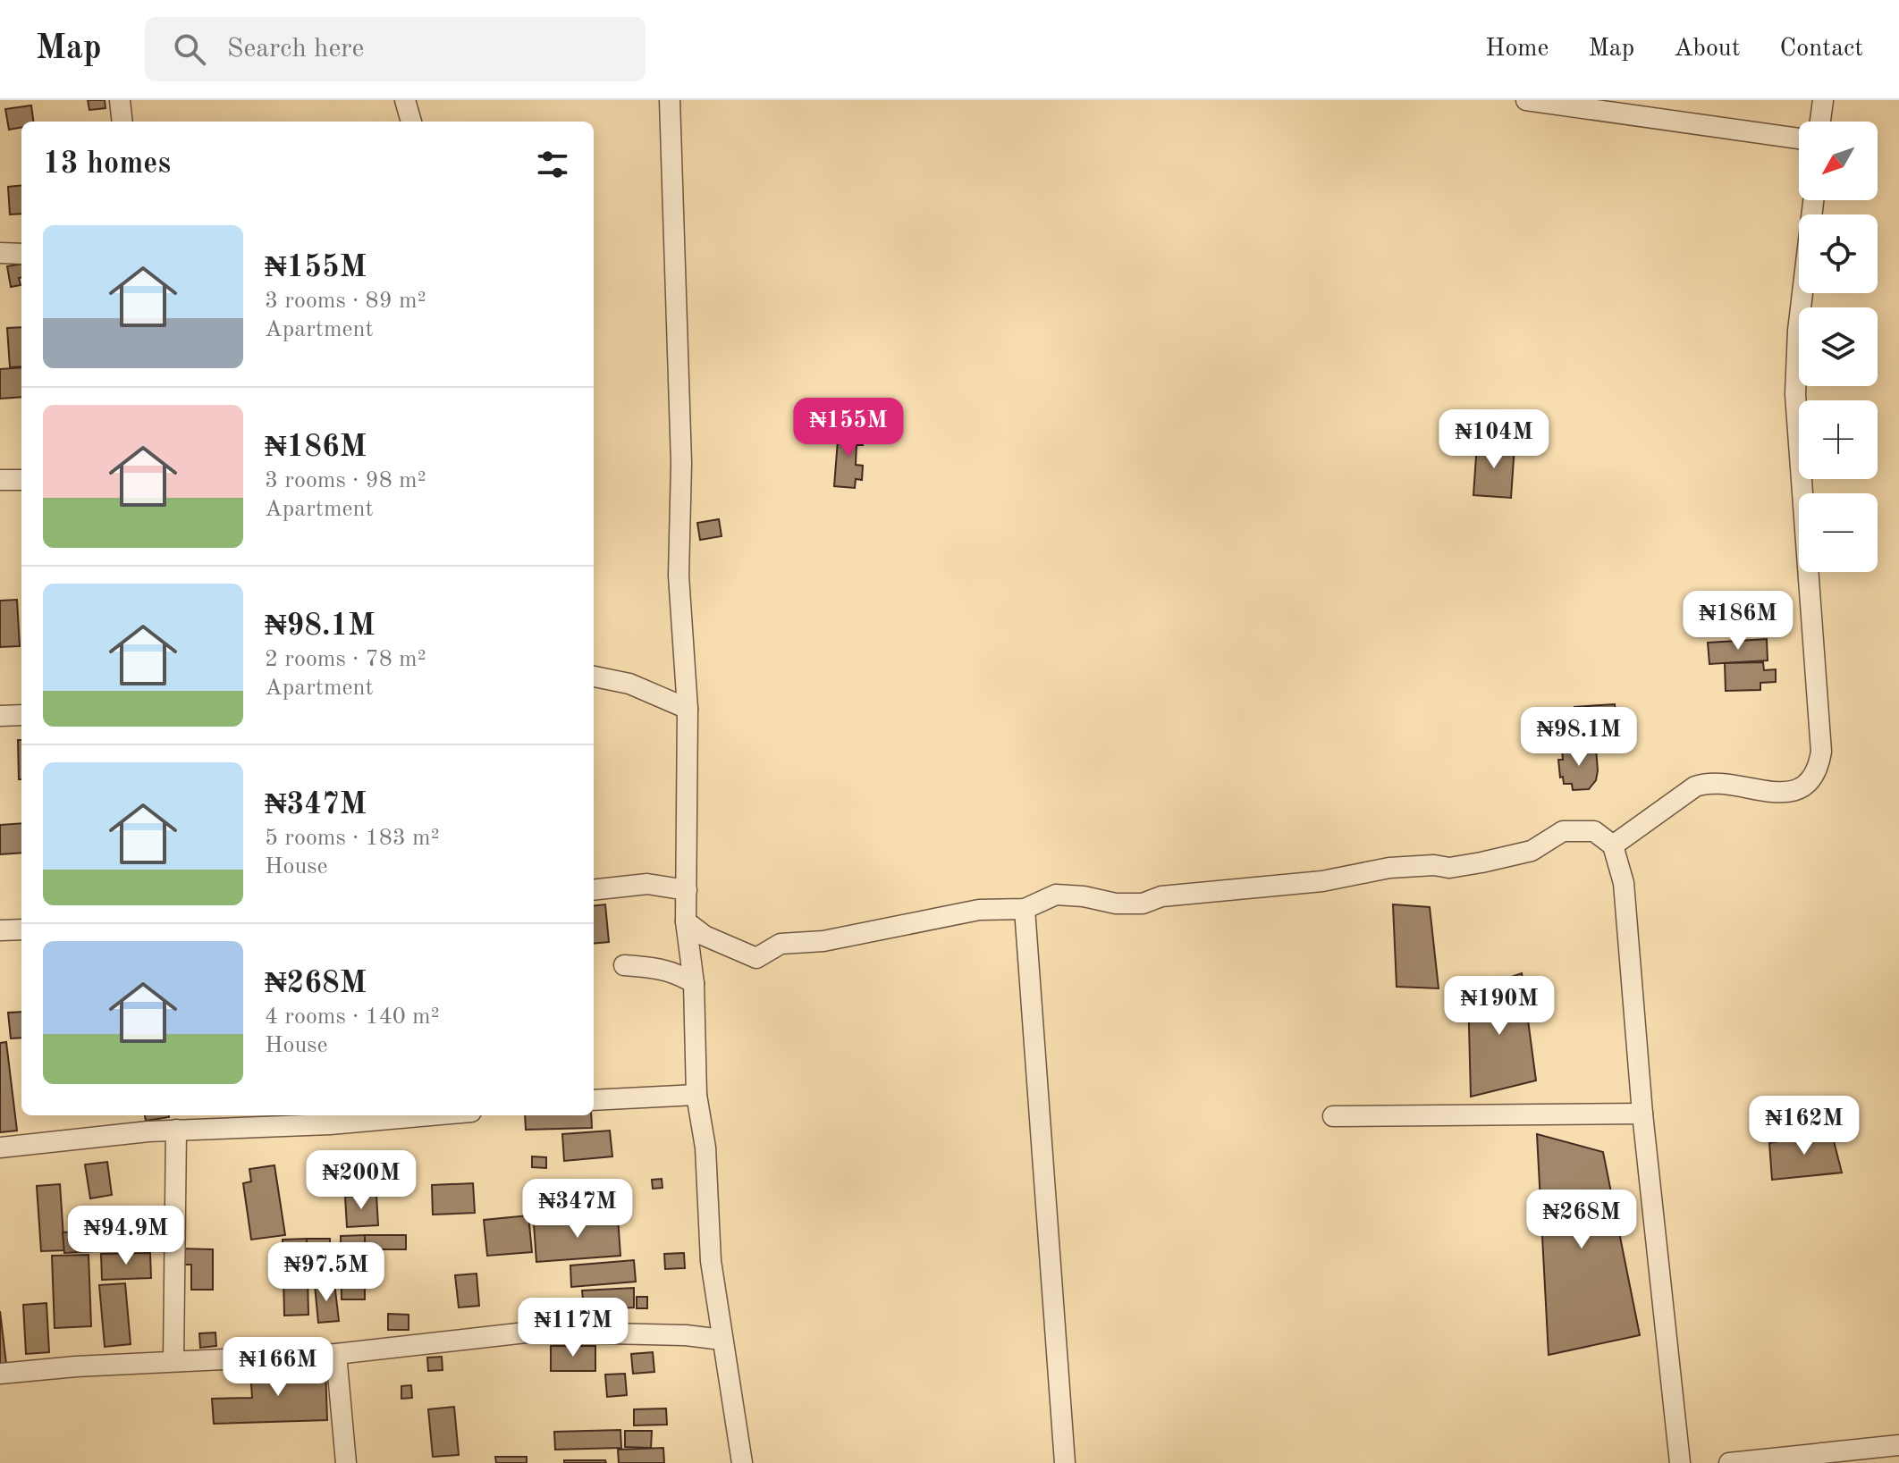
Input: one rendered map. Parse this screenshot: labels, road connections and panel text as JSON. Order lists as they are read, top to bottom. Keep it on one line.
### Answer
{"north":"bottom left","page":{"header":"Map","search":"Search here","nav":["Home","Map","About","Contact"],"map_buttons":["+","−"],"heading":"13 homes","list":[{"name":"₦155M","note":"3 rooms · 89 m² · Apartment"},{"name":"₦186M","note":"3 rooms · 98 m² · Apartment"},{"name":"₦98.1M","note":"2 rooms · 78 m² · Apartment"},{"name":"₦347M","note":"5 rooms · 183 m² · House"},{"name":"₦268M","note":"4 rooms · 140 m² · House"}],"price":["₦155M","₦104M","₦186M","₦98.1M","₦190M","₦162M","₦200M","₦347M","₦268M","₦94.9M","₦97.5M","₦117M","₦166M"]}}
